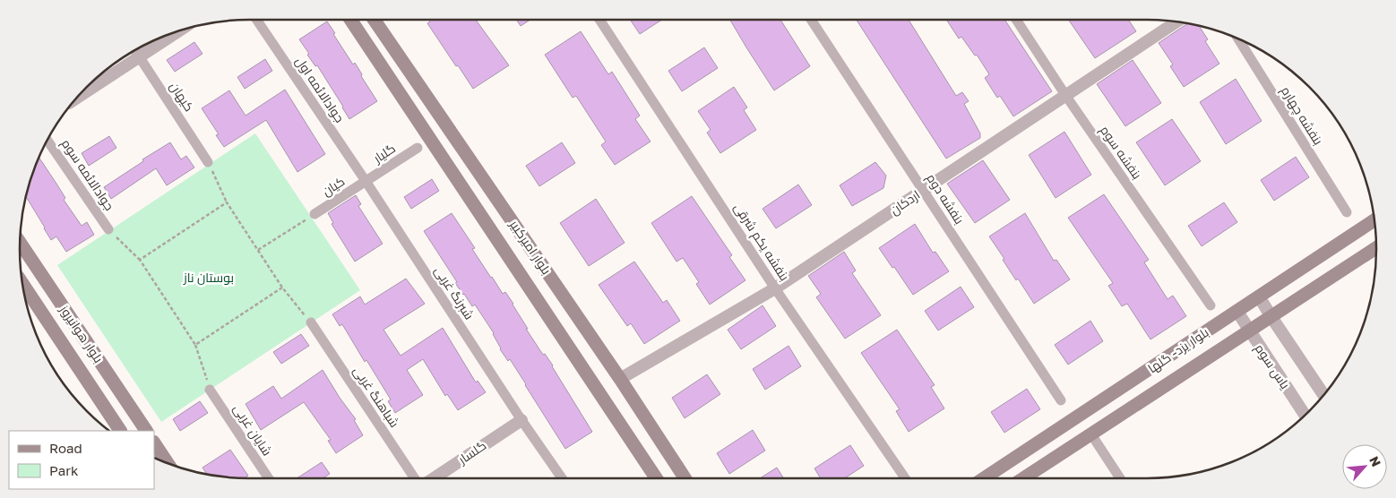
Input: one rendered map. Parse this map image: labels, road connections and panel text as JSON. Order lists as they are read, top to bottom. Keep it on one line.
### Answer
{"streets":{"main road":["بلوار امیرکبیر","بلوار هوانیروز","بلوار یزد- گلها"],"street":["جوادالائمه اول","کیهان","بنفشه چهارم","بنفشه سوم","گلیار","جوادالائمه سوم","کیان","بنفشه دوم","اردکان","بنفشه یکم شرقی","شبرنگ غربی","یاس سوم","شباهنگ غربی","شایان غربی","گلسار"]},"crossings":[["جوادالائمه اول","گلیار"],["جوادالائمه اول","کیان"],["جوادالائمه اول","شبرنگ غربی"],["بنفشه سوم","اردکان"],["گلیار","کیان"],["گلیار","شبرنگ غربی"],["کیان","شبرنگ غربی"],["بنفشه دوم","اردکان"],["اردکان","بنفشه یکم شرقی"],["اردکان","بلوار امیرکبیر"],["شبرنگ غربی","گلسار"],["بلوار یزد- گلها","یاس سوم"]],"parks":["بوستان ناز"],"legend":["Road","Park"],"north":"top right"}
